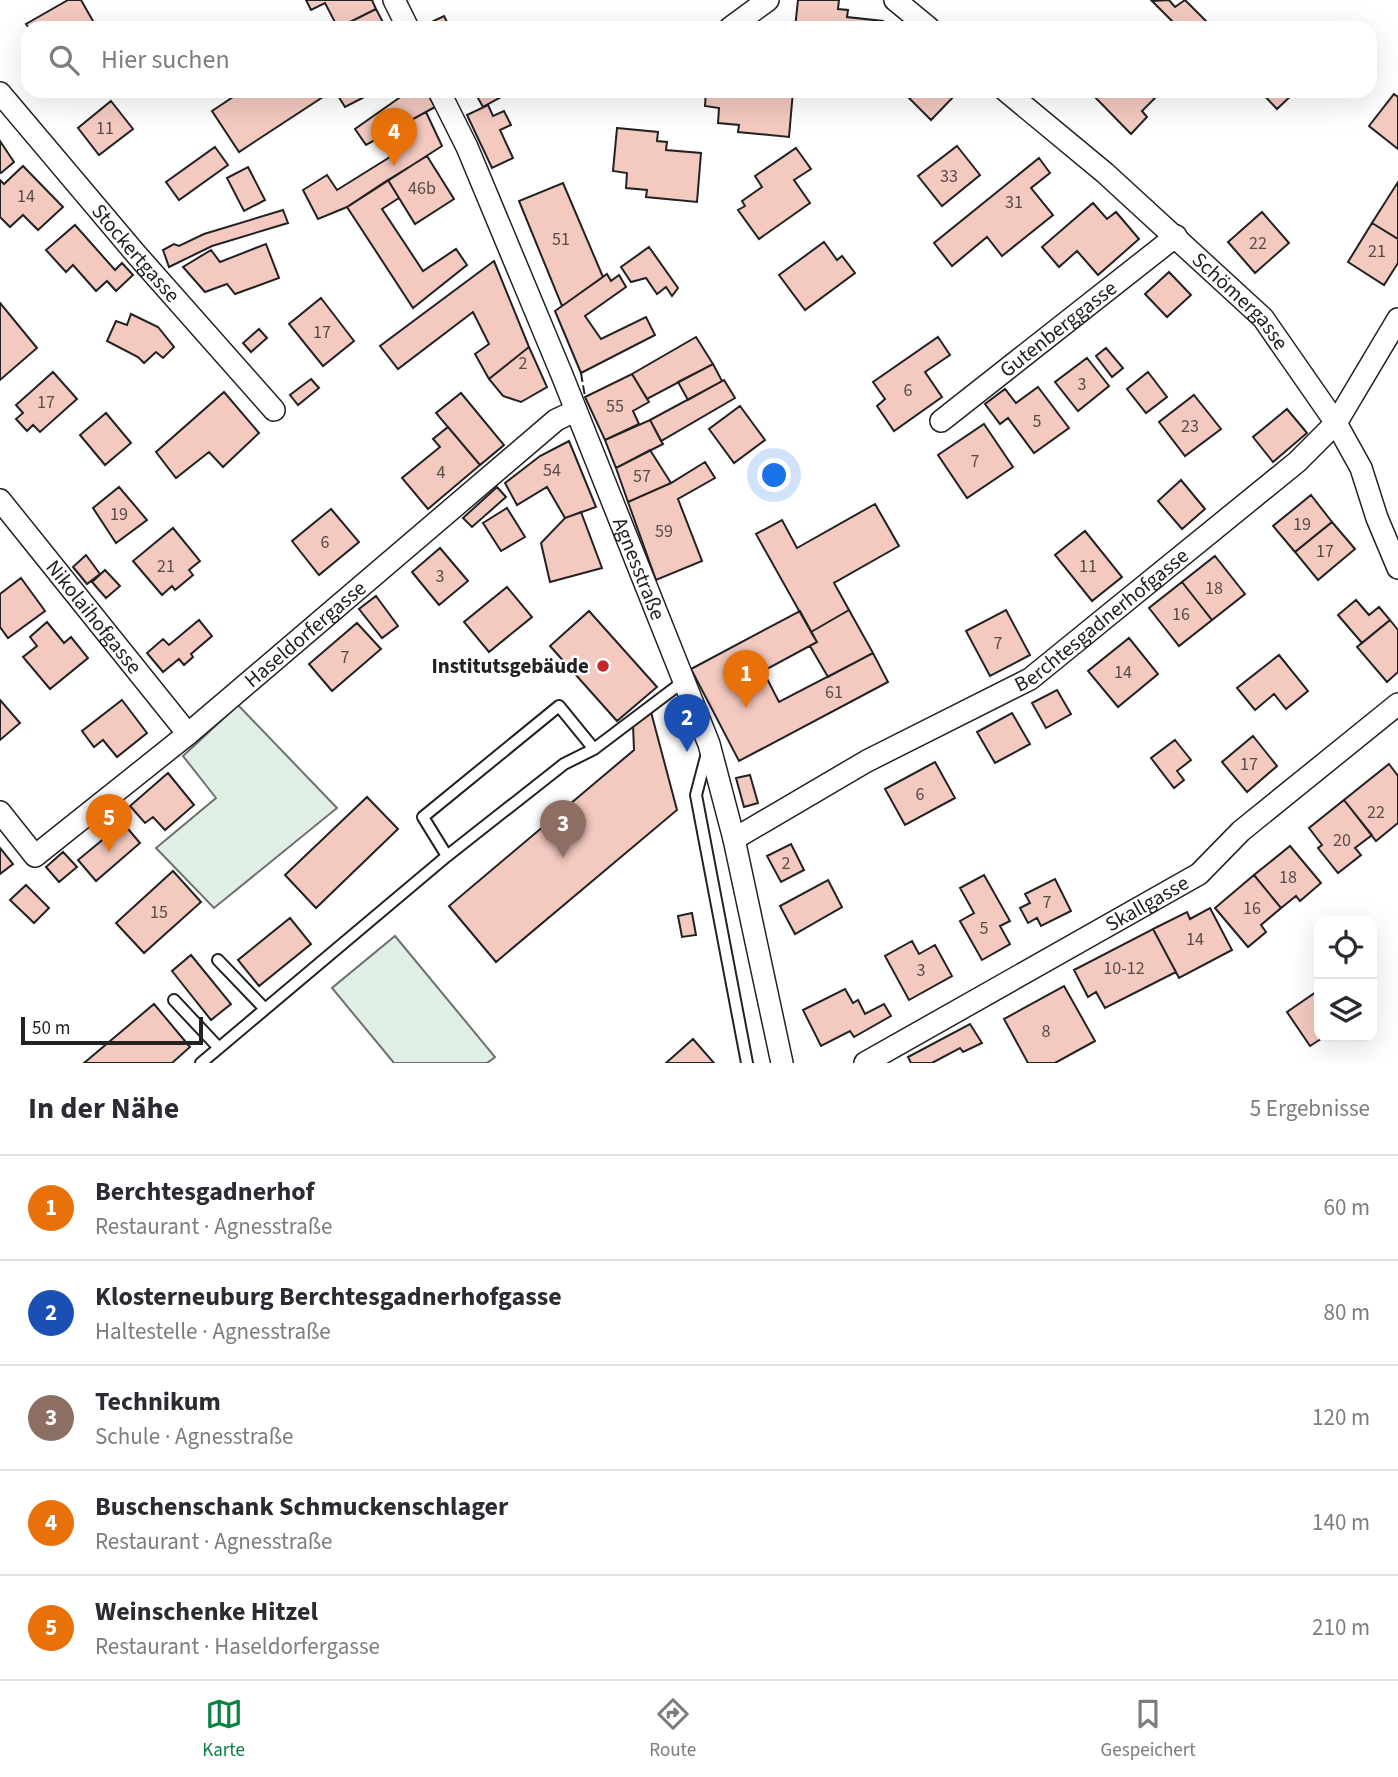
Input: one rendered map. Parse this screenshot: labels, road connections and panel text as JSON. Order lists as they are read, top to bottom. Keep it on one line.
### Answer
{"streets":{"street":["Stockertgasse","Schömergasse","Gutenberggasse","Agnesstraße","Nikolaihofgasse","Berchtesgadnerhofgasse","Haseldorfergasse","Skallgasse"]},"crossings":[["Schömergasse","Gutenberggasse"],["Schömergasse","Berchtesgadnerhofgasse"],["Agnesstraße","Berchtesgadnerhofgasse"],["Agnesstraße","Haseldorfergasse"],["Nikolaihofgasse","Haseldorfergasse"]],"places":["Institutsgebäude"],"house_numbers":["11","33","46b","14","31","51","22","21","17","2","3","6","17","55","5","23","7","54","4","57","19","19","59","6","17","21","11","3","18","16","7","7","14","61","17","6","22","20","2","18","7","16","15","5","14","10-12","3","8"],"scale_bar":"50 m","page":{"search":"Hier suchen","pins":["4","1","2","5","3"],"scale":"50 m","heading":["In der Nähe","5 Ergebnisse"],"list":[{"mark":"1","name":"Berchtesgadnerhof","note":"Restaurant · Agnesstraße","value":"60 m"},{"mark":"2","name":"Klosterneuburg Berchtesgadnerhofgasse","note":"Haltestelle · Agnesstraße","value":"80 m"},{"mark":"3","name":"Technikum","note":"Schule · Agnesstraße","value":"120 m"},{"mark":"4","name":"Buschenschank Schmuckenschlager","note":"Restaurant · Agnesstraße","value":"140 m"},{"mark":"5","name":"Weinschenke Hitzel","note":"Restaurant · Haseldorfergasse","value":"210 m"}],"nav":["Karte","Route","Gespeichert"]}}
